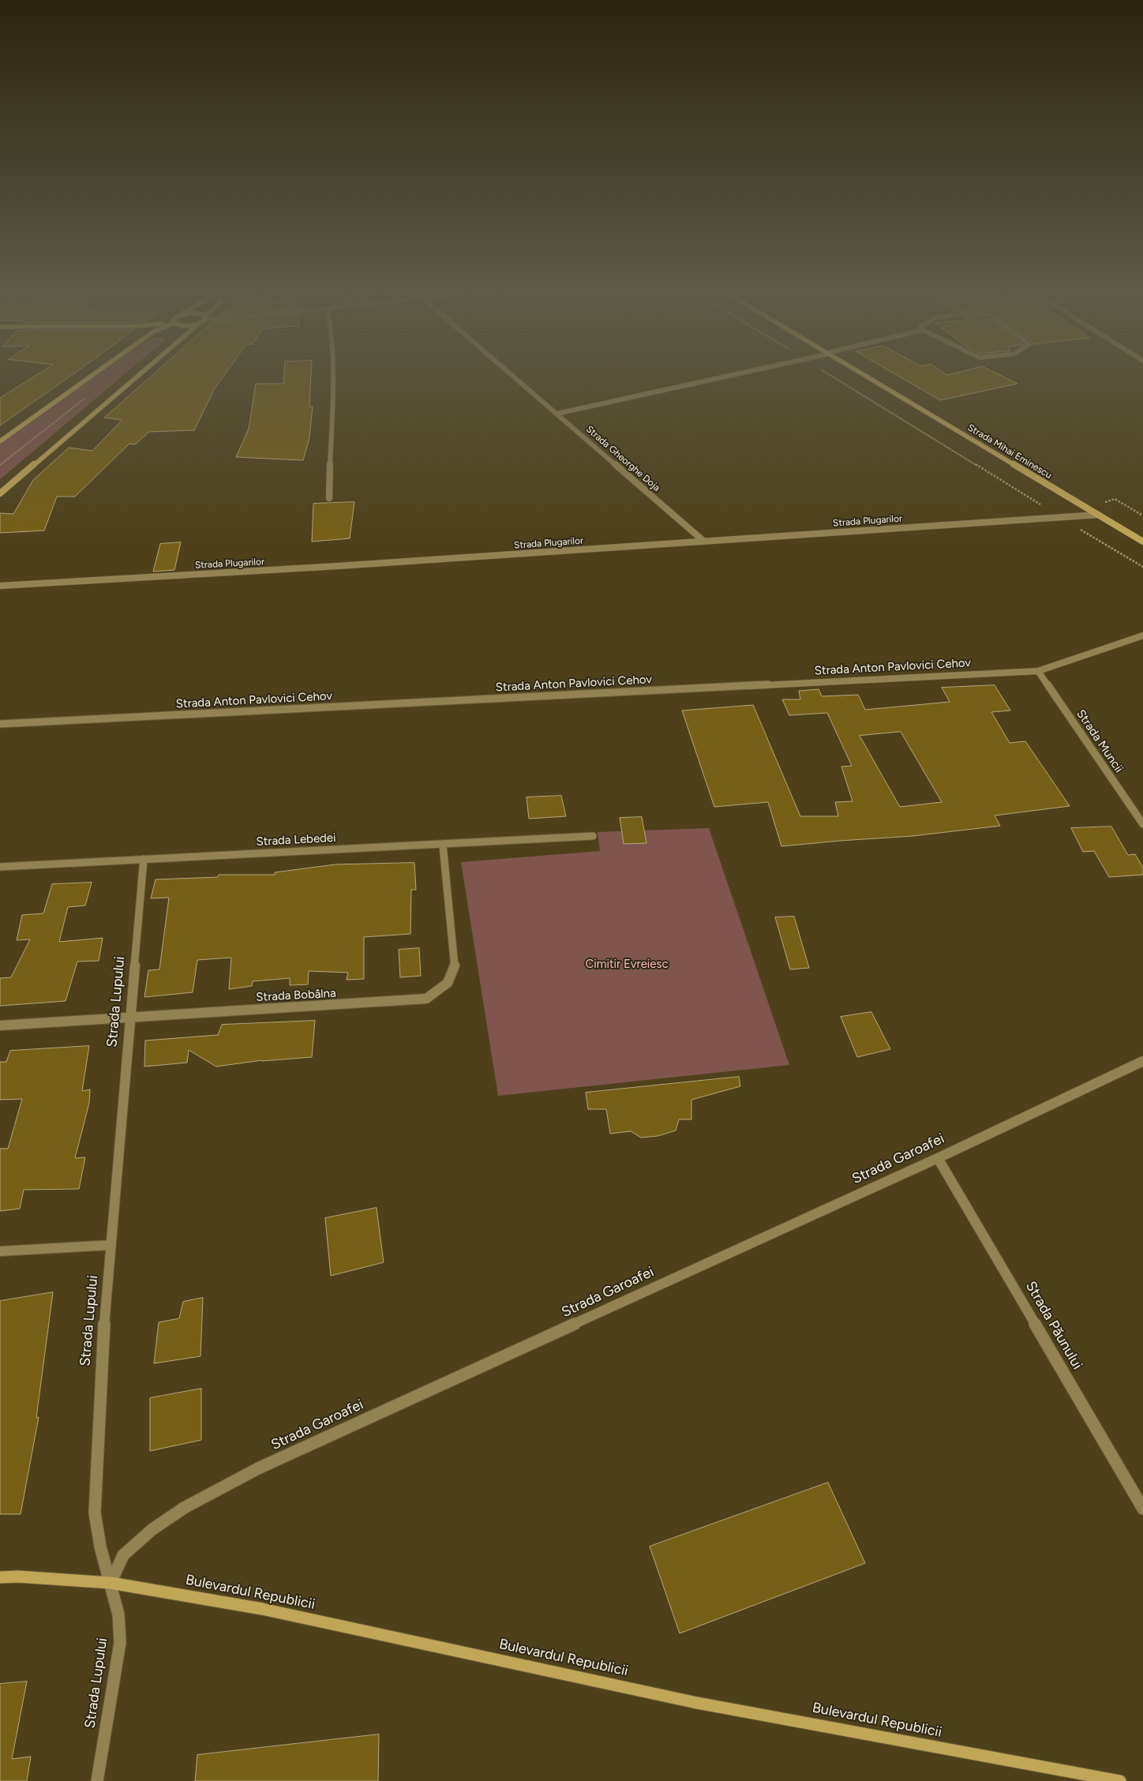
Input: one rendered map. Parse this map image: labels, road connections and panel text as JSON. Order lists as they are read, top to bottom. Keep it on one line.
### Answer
{"streets":{"street":["Strada Mihai Eminescu","Strada Gheorghe Doja","Strada Plugarilor","Strada Anton Pavlovici Cehov","Strada Muncii","Strada Lebedei","Strada Bobâlna","Strada Lupului","Strada Garoafei","Strada Păunului","Bulevardul Republicii"]},"crossings":[["Strada Mihai Eminescu","Strada Plugarilor"],["Strada Gheorghe Doja","Strada Plugarilor"],["Strada Anton Pavlovici Cehov","Strada Muncii"],["Strada Lebedei","Strada Bobâlna"],["Strada Lebedei","Strada Lupului"],["Strada Bobâlna","Strada Lupului"],["Strada Lupului","Strada Garoafei"],["Strada Lupului","Bulevardul Republicii"],["Strada Garoafei","Strada Păunului"],["Strada Garoafei","Bulevardul Republicii"]],"parks":["Cimitir Evreiesc"]}
